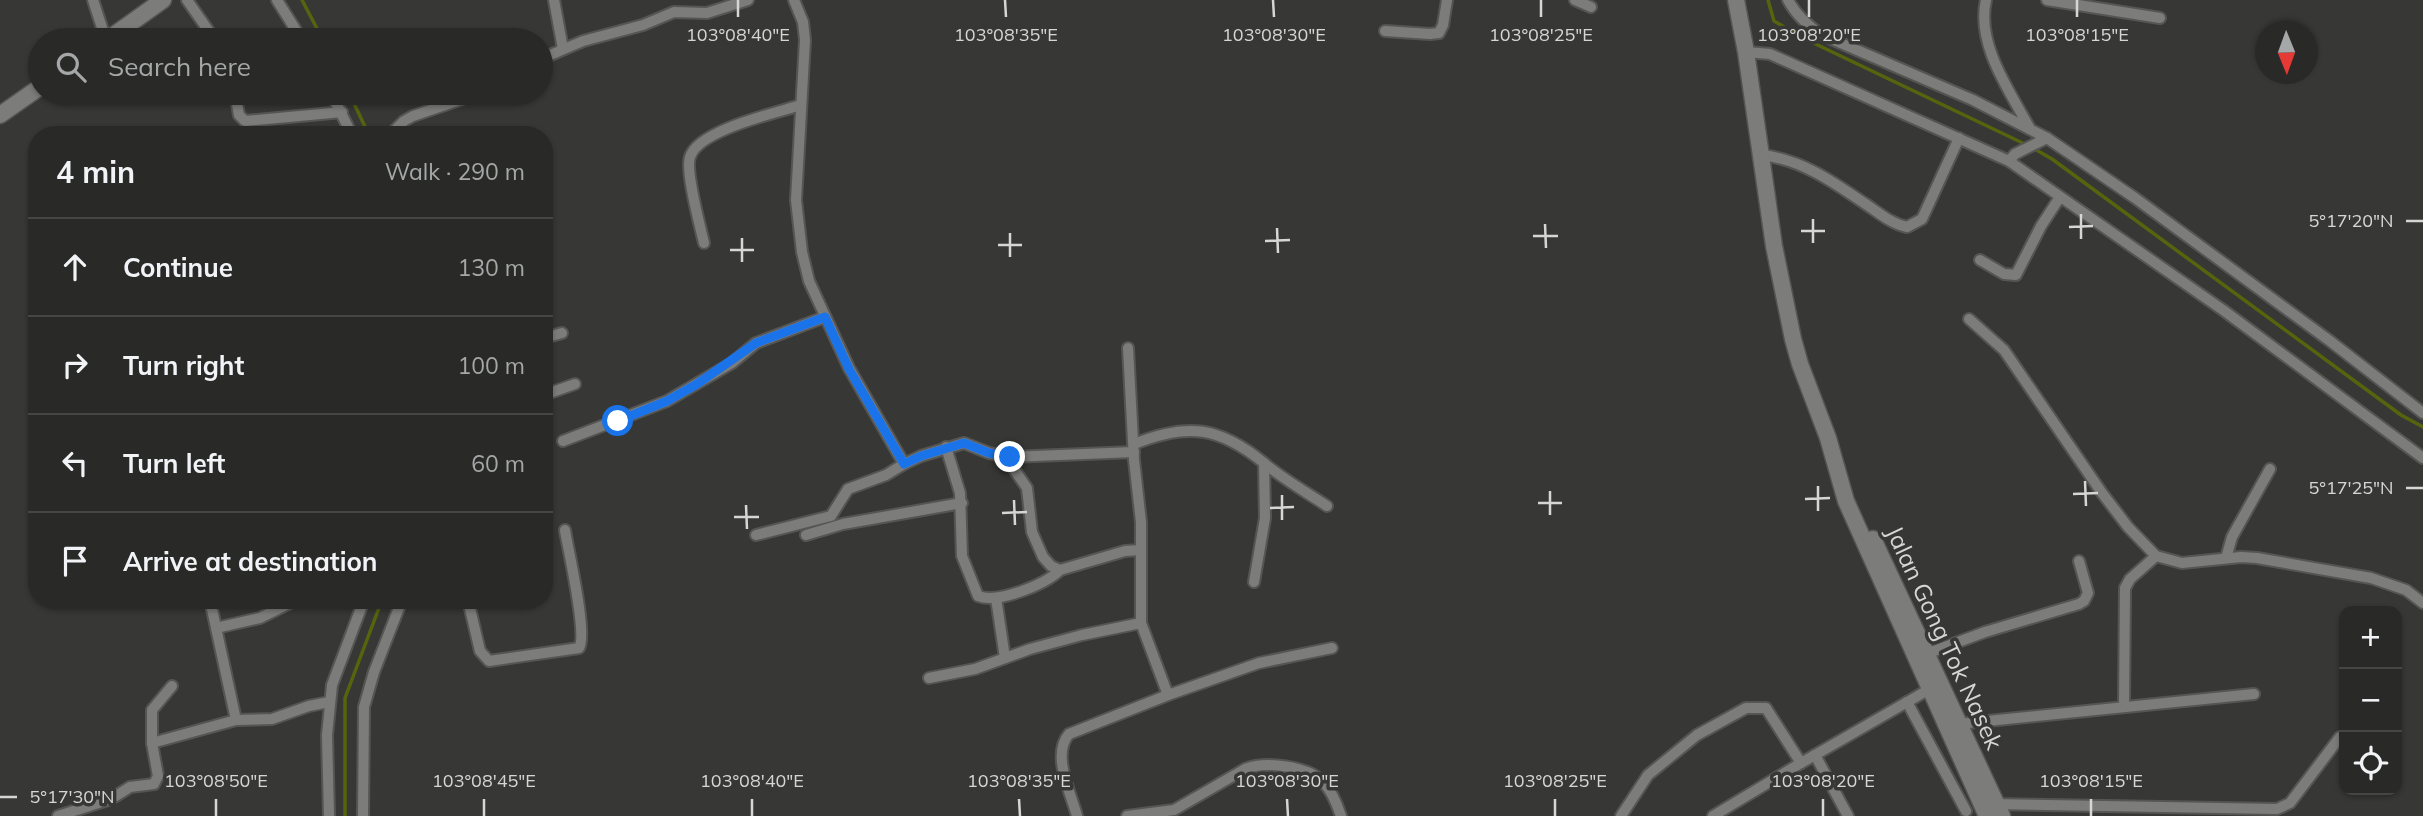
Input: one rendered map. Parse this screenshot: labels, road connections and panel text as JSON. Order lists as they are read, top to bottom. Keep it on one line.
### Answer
{"streets":{"main road":["Jalan Gong Tok Nasek"]},"north":"bottom","page":{"search":"Search here","heading":["4 min","Walk · 290 m"],"list":[["Continue","130 m"],["Turn right","100 m"],["Turn left","60 m"],"Arrive at destination"],"map_buttons":["+","−"]},"coordinates":["103°08'40\"E","103°08'35\"E","103°08'30\"E","103°08'25\"E","103°08'20\"E","103°08'15\"E","5°17'20\"N","5°17'25\"N","103°08'50\"E","103°08'45\"E","5°17'30\"N"]}
